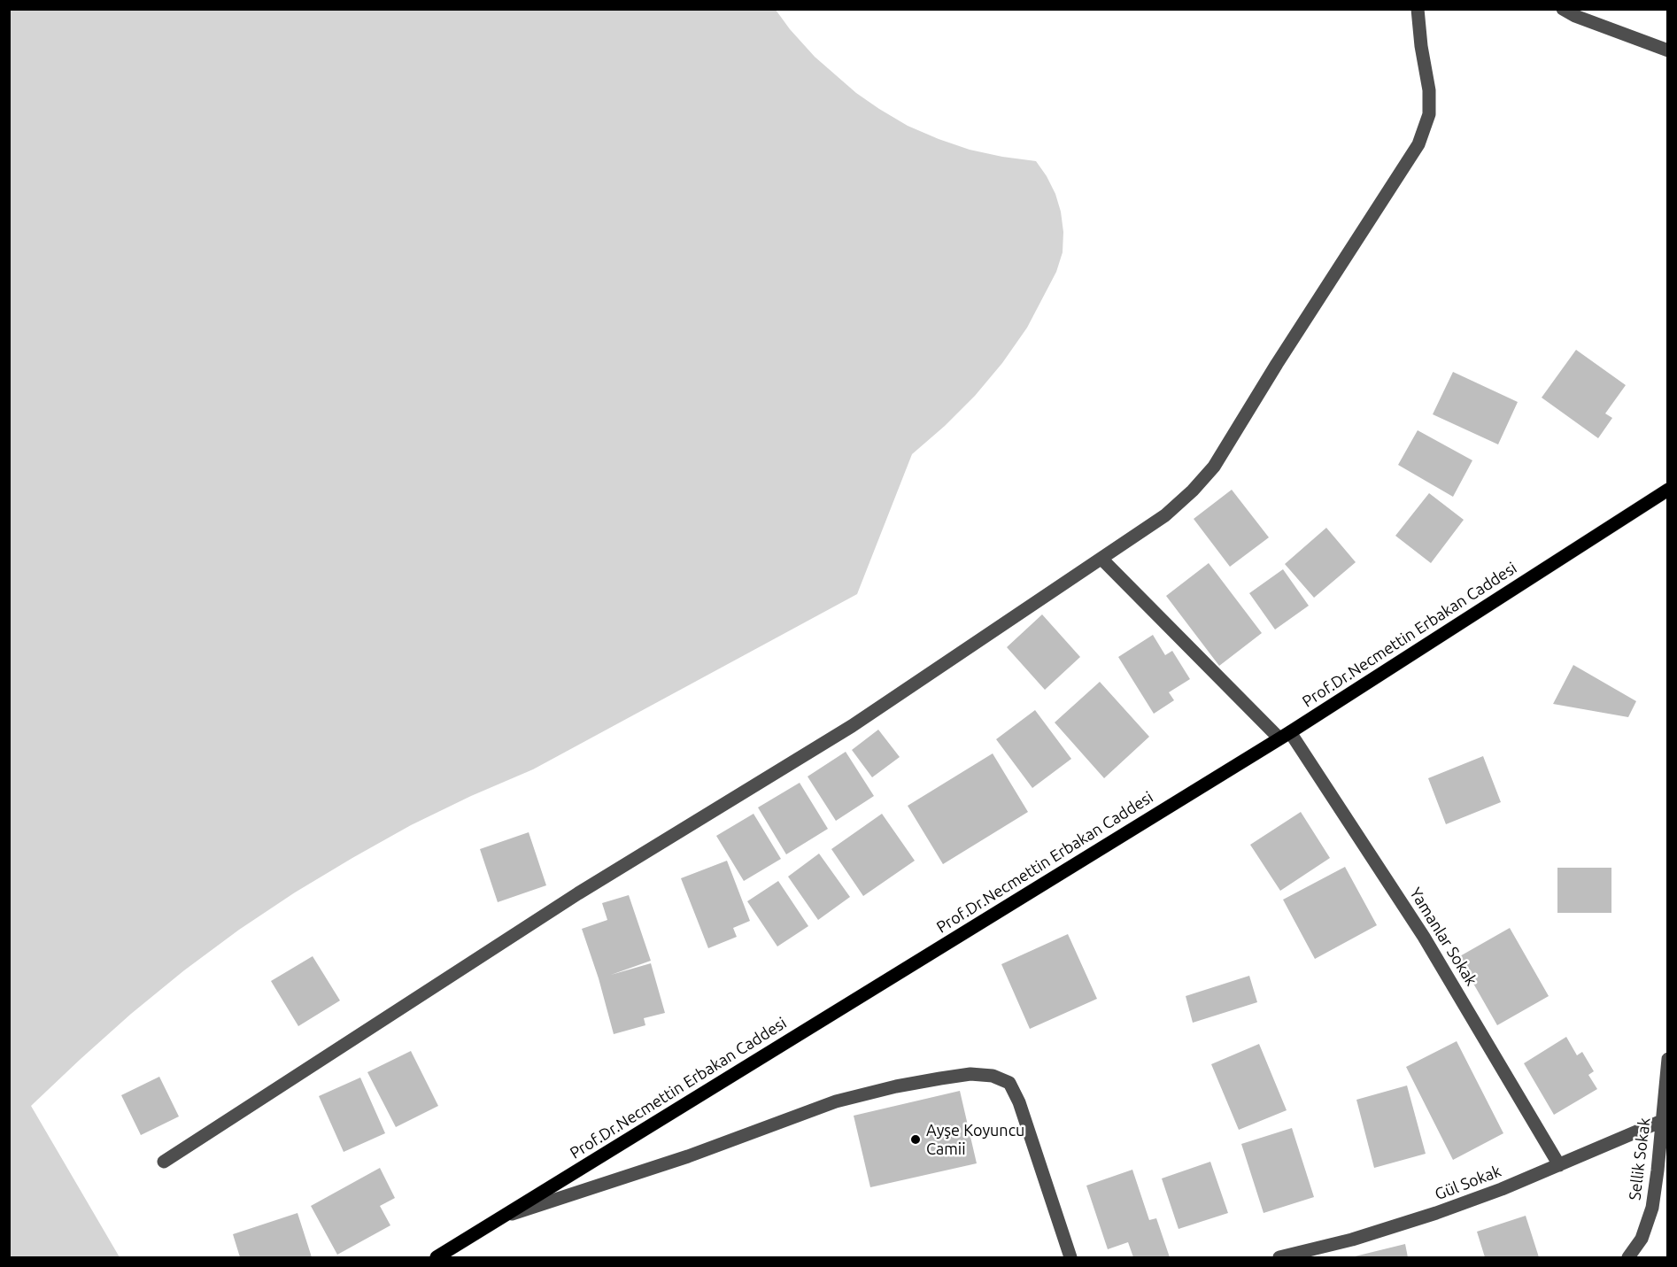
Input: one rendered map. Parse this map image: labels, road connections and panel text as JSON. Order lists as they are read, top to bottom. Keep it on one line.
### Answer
{"streets":{"main road":["Prof.Dr.Necmettin Erbakan Caddesi"],"street":["Yamanlar Sokak","Sellik Sokak","Gül Sokak"]},"crossings":[["Prof.Dr.Necmettin Erbakan Caddesi","Yamanlar Sokak"],["Yamanlar Sokak","Gül Sokak"],["Sellik Sokak","Gül Sokak"]],"places":["Ayşe Koyuncu Camii"]}
